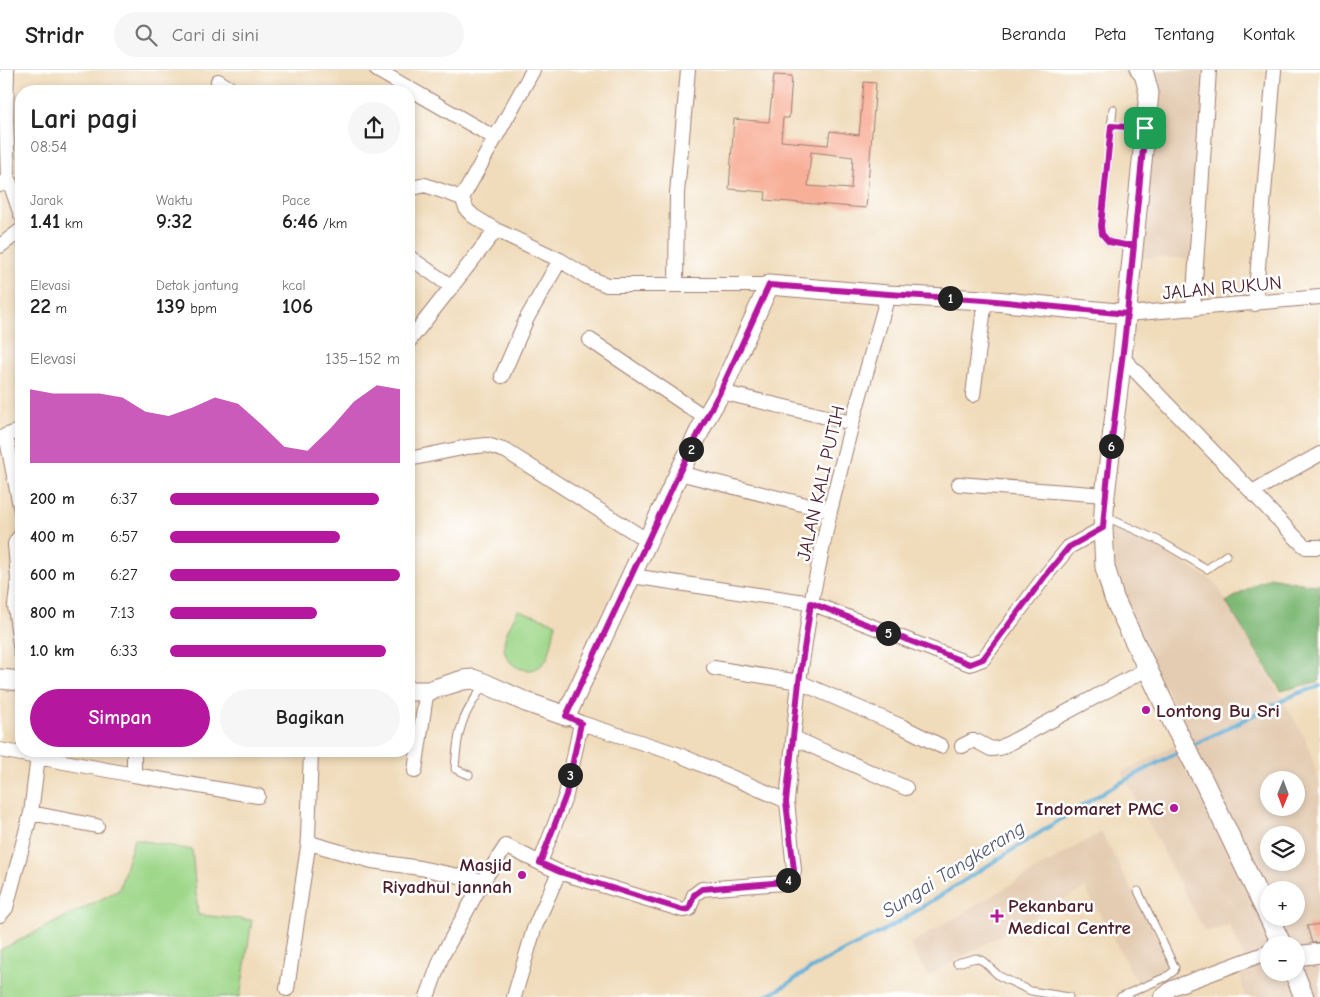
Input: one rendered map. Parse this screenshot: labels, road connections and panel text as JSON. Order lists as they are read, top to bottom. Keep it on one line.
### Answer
{"streets":{"street":["JALAN RUKUN","JALAN KALI PUTIH"]},"water":["Sungai Tangkerang"],"places":{"other":["Lontong Bu Sri","Indomaret PMC","Masjid Riyadhul jannah"],"health":["Pekanbaru Medical Centre"]},"north":"bottom","page":{"header":"Stridr","search":"Cari di sini","nav":["Beranda","Peta","Tentang","Kontak"],"heading":["Lari pagi","08:54"],"stats":[["Jarak","1.41 km"],["Waktu","9:32"],["Pace","6:46 /km"],["Elevasi","22 m"],["Detak jantung","139 bpm"],["kcal","106"]],"pins":["1","6","2","5","3","4"],"chart":["Elevasi","135–152 m"],"list":[{"name":"200 m","note":"6:37"},{"name":"400 m","note":"6:57"},{"name":"600 m","note":"6:27"},{"name":"800 m","note":"7:13"},{"name":"1.0 km","note":"6:33"}],"buttons":["Simpan","Bagikan"],"map_buttons":["+","−"]}}
